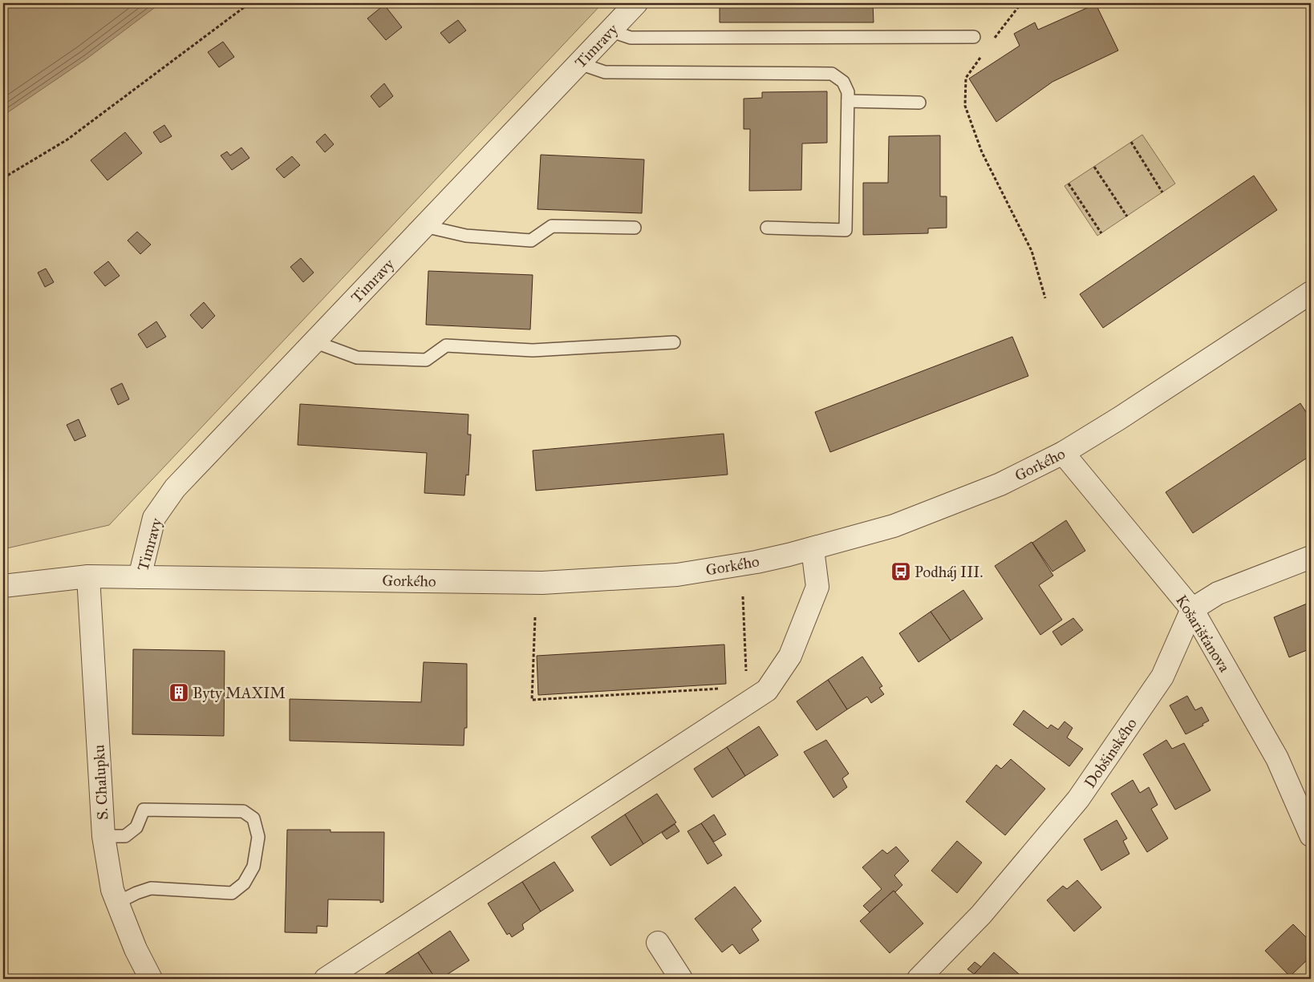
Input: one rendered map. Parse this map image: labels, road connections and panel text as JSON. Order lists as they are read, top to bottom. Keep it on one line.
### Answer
{"streets":{"street":["Timravy","Gorkého","Košarišťanova","Dobšinského","S. Chalupku"]},"crossings":[["Timravy","Gorkého"],["Gorkého","Košarišťanova"],["Gorkého","S. Chalupku"],["Košarišťanova","Dobšinského"]],"places":{"bus stop":["Podháj III."],"building":["Byty MAXIM"]}}
